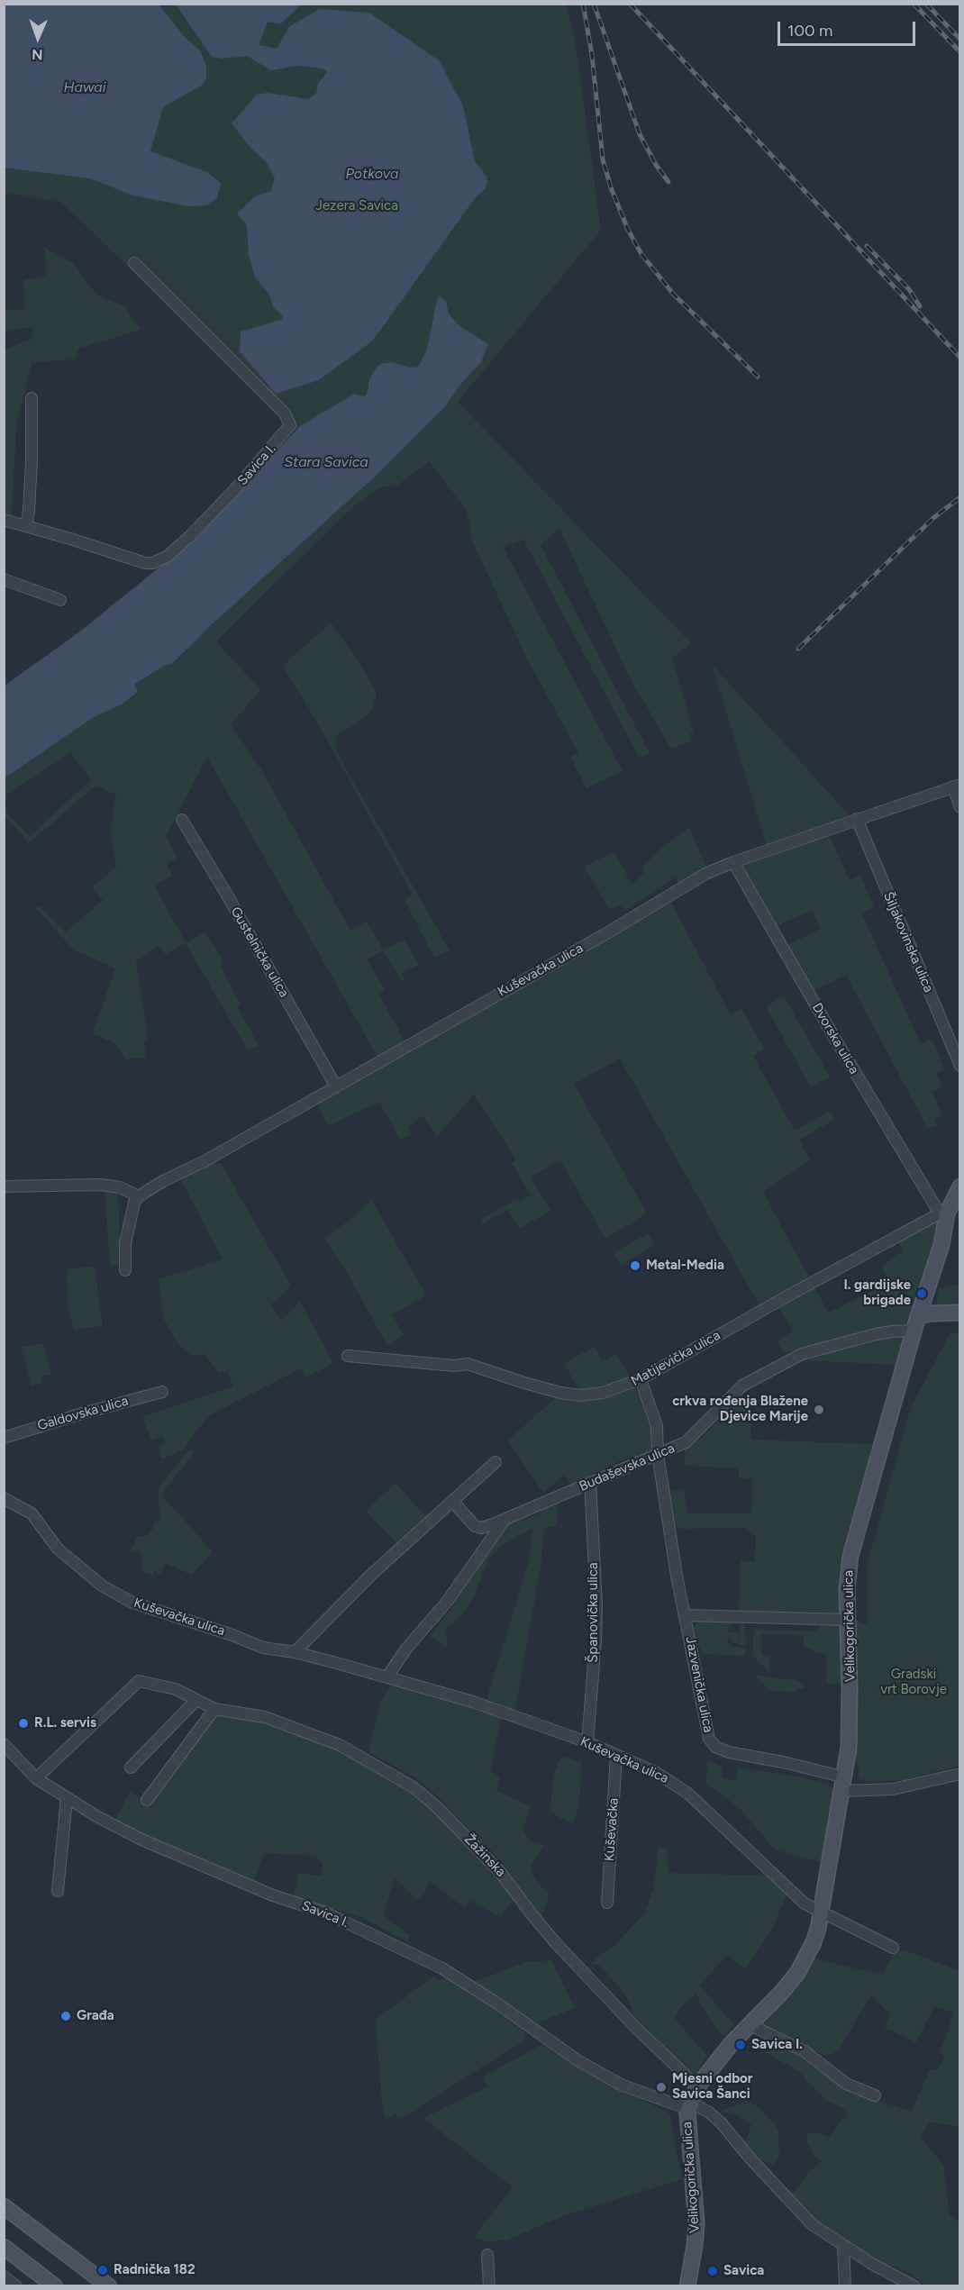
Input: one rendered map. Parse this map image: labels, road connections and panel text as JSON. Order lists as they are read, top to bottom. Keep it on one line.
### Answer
{"streets":{"street":["Savica I.","Šiljakovinska ulica","Gustelnička ulica","Kuševačka ulica","Dvorska ulica","Matijevička ulica","Galdovska ulica","Budaševska ulica","Španovička ulica","Velikogorička ulica","Jazvenička ulica","Kuševačka","Žažinska"]},"crossings":[["Savica I.","Velikogorička ulica"],["Savica I.","Žažinska"],["Šiljakovinska ulica","Kuševačka ulica"],["Gustelnička ulica","Kuševačka ulica"],["Kuševačka ulica","Dvorska ulica"],["Kuševačka ulica","Španovička ulica"],["Kuševačka ulica","Velikogorička ulica"],["Kuševačka ulica","Kuševačka"],["Dvorska ulica","Matijevička ulica"],["Dvorska ulica","Velikogorička ulica"],["Matijevička ulica","Velikogorička ulica"],["Matijevička ulica","Jazvenička ulica"],["Budaševska ulica","Španovička ulica"],["Budaševska ulica","Velikogorička ulica"],["Budaševska ulica","Jazvenička ulica"],["Velikogorička ulica","Jazvenička ulica"],["Velikogorička ulica","Žažinska"]],"water":["Hawai","Potkova","Stara Savica"],"parks":["Jezera Savica","Gradski vrt Borovje"],"places":["Metal-Media","I. gardijske brigade","crkva rođenja Blažene Djevice Marije","R.L. servis","Građa","Savica I.","Mjesni odbor Savica Šanci","Radnička 182","Savica"],"scale_bar":"100 m","north":"bottom"}
